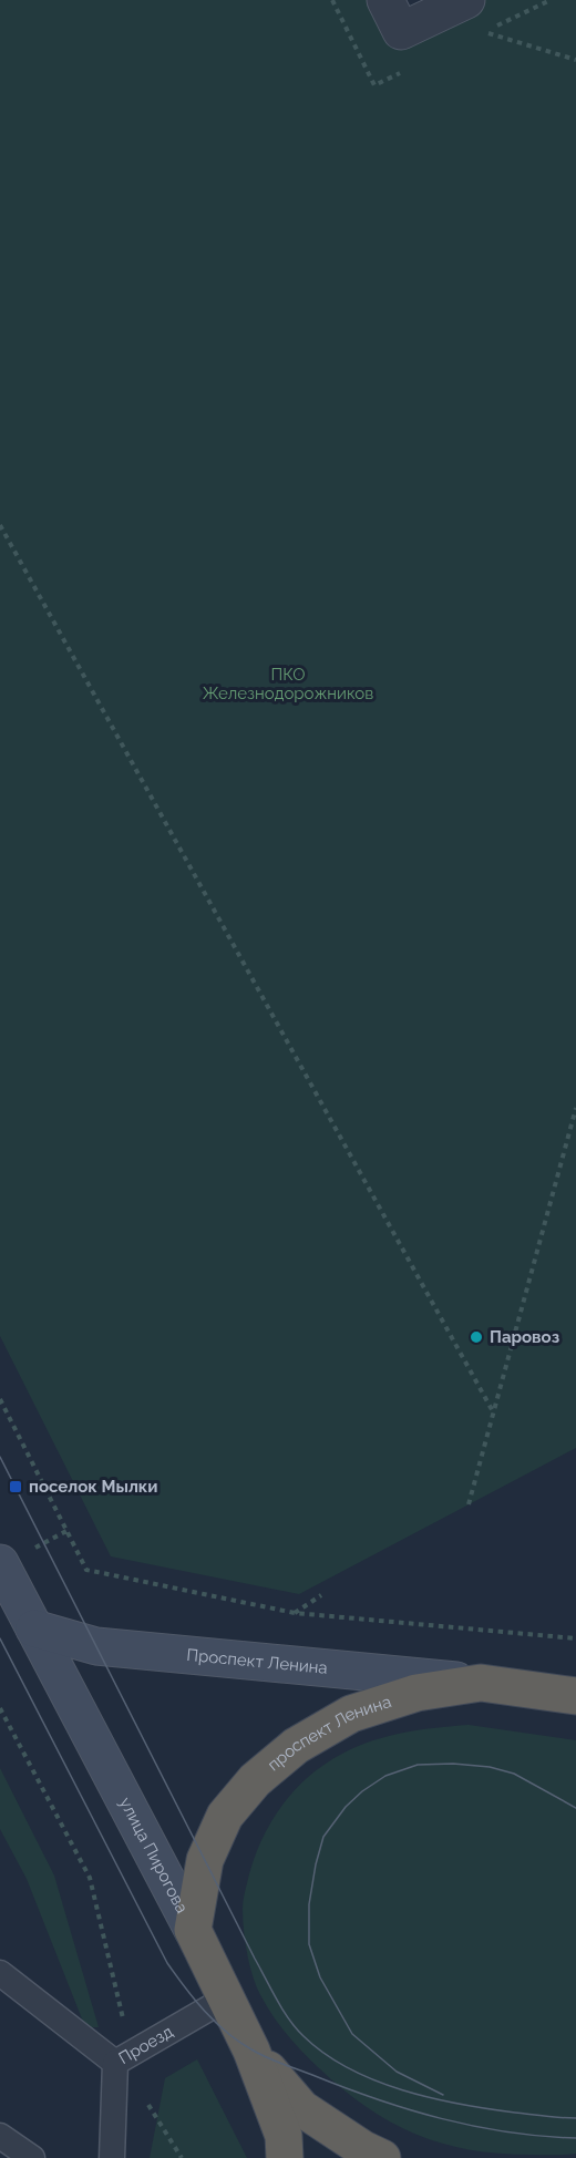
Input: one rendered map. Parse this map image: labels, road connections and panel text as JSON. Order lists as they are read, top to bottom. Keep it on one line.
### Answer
{"streets":{"highway":["проспект Ленина","улица Пирогова"],"main road":["Проспект Ленина"],"lane":["Проезд"]},"crossings":[["Проспект Ленина","проспект Ленина"],["Проспект Ленина","улица Пирогова"],["проспект Ленина","улица Пирогова"],["улица Пирогова","Проезд"]],"parks":["ПКО Железнодорожников"],"places":{"other":["Паровоз"],"transit":["поселок Мылки"]}}
